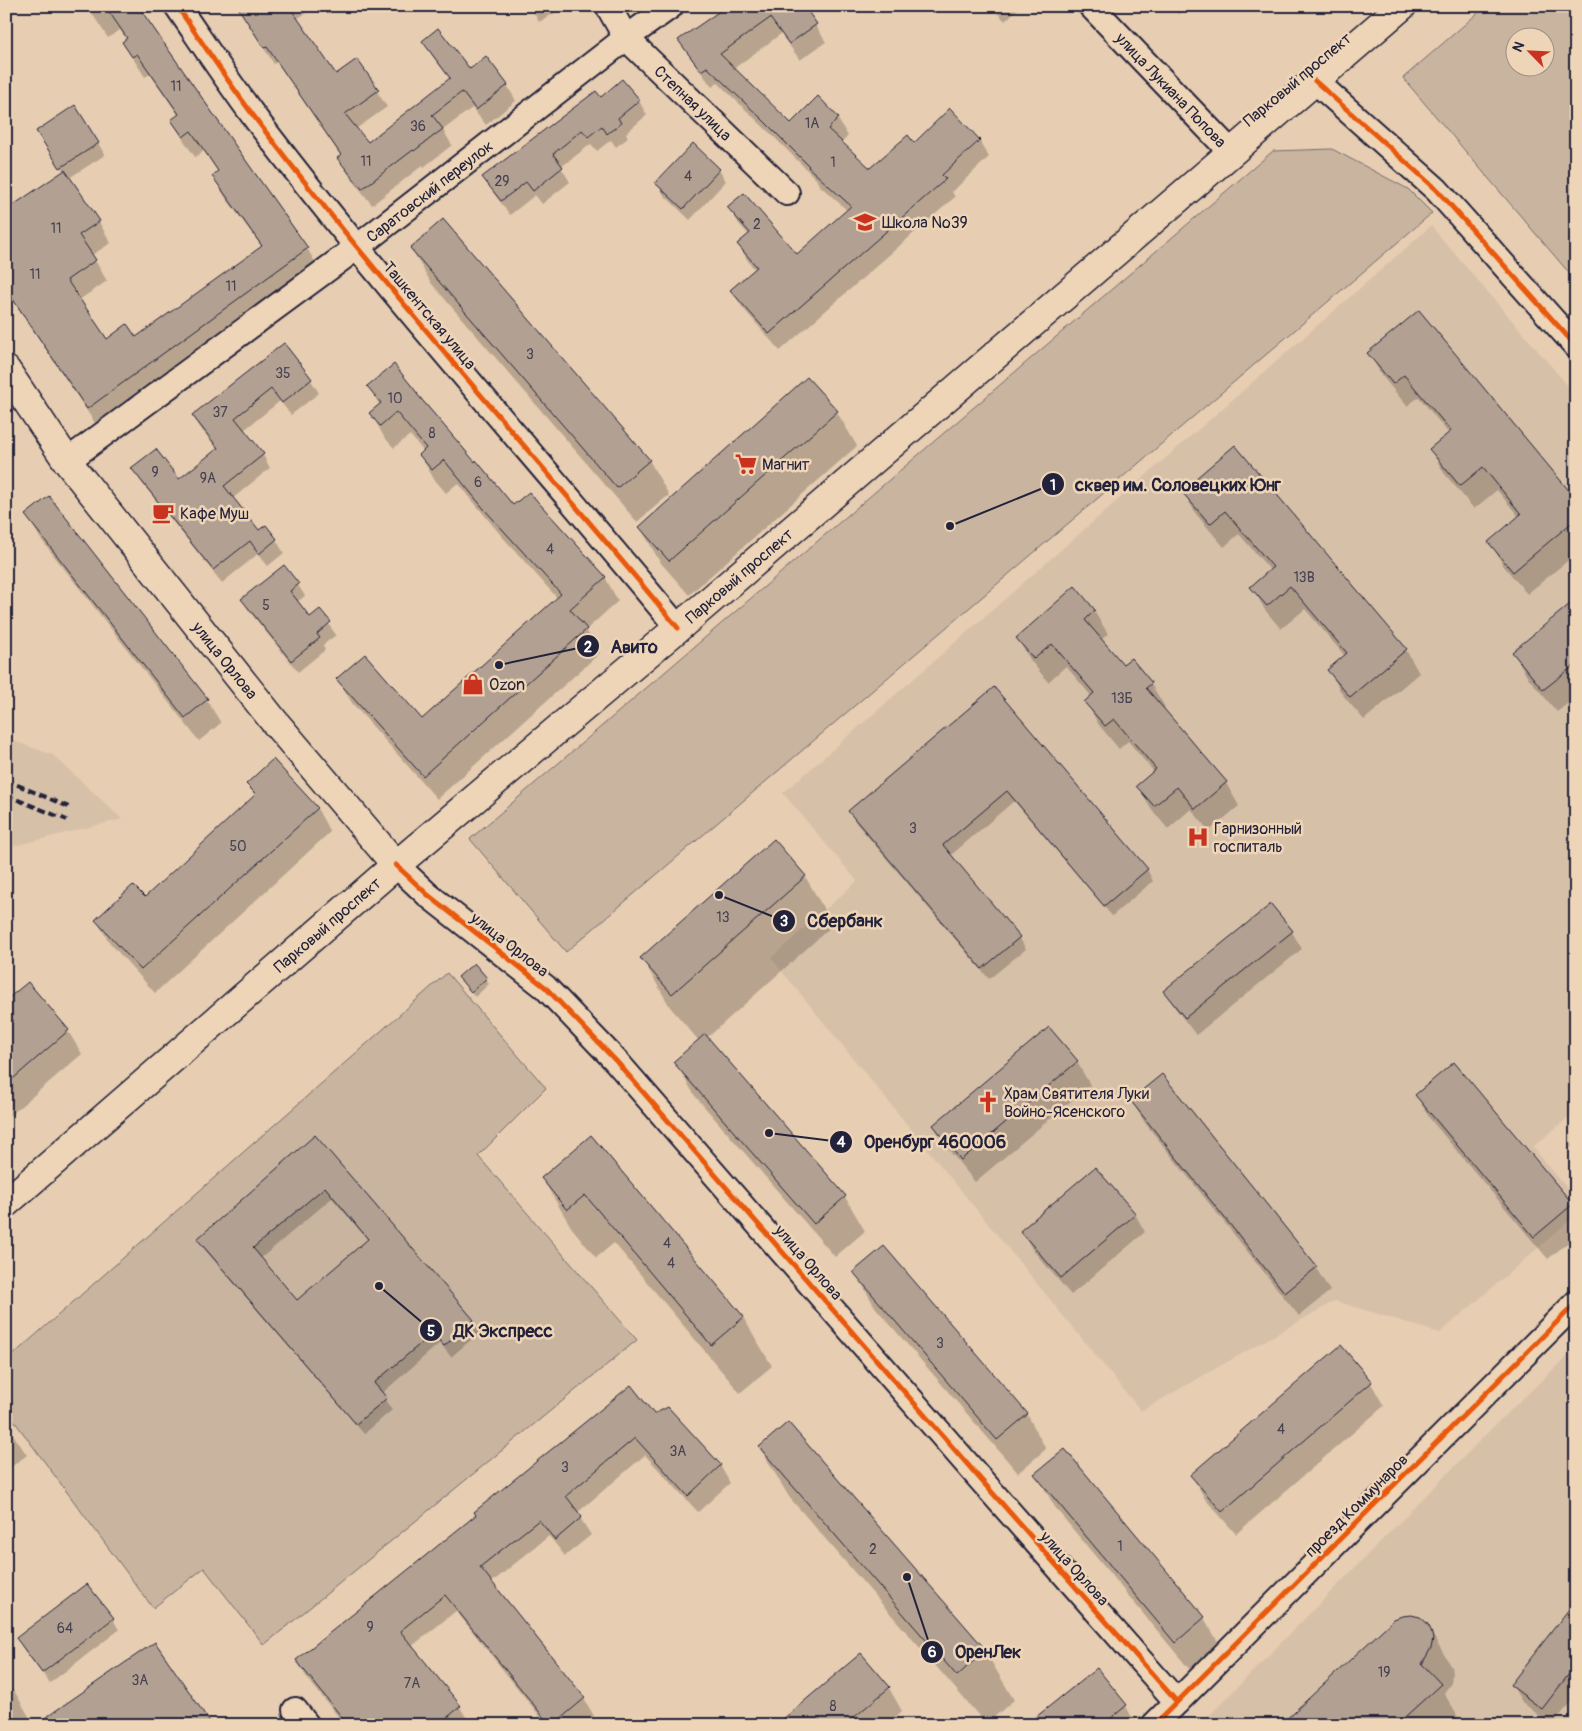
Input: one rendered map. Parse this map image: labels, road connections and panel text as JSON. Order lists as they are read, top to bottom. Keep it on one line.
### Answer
{"streets":{"main road":["Парковый проспект","улица Орлова"],"street":["улица Лукиана Попова","Степная улица","Саратовский переулок","Ташкентская улица","проезд Коммунаров"]},"crossings":[["Парковый проспект","улица Лукиана Попова"],["Парковый проспект","Ташкентская улица"],["Парковый проспект","улица Орлова"],["Степная улица","Саратовский переулок"],["Саратовский переулок","Ташкентская улица"],["Саратовский переулок","улица Орлова"],["улица Орлова","проезд Коммунаров"]],"places":{"school or university":["Школа №39"],"supermarket":["Магнит"],"cafe":["Кафе Муш"],"other":["сквер им. Соловецких Юнг","Авито","Сбербанк","Оренбург 460006","ДК Экспресс","ОренЛек"],"shop":["Ozon"],"hospital":["Гарнизонный госпиталь"],"church":["Храм Святителя Луки Войно-Ясенского"]},"house_numbers":["11","1А","36","11","1","4","29","2","11","11","11","3","35","10","37","8","9","9А","6","4","13В","5","13Б","3","50","13","4","4","3","4","3А","3","1","2","9","64","19","3А","7А","8"],"north":"top left"}
